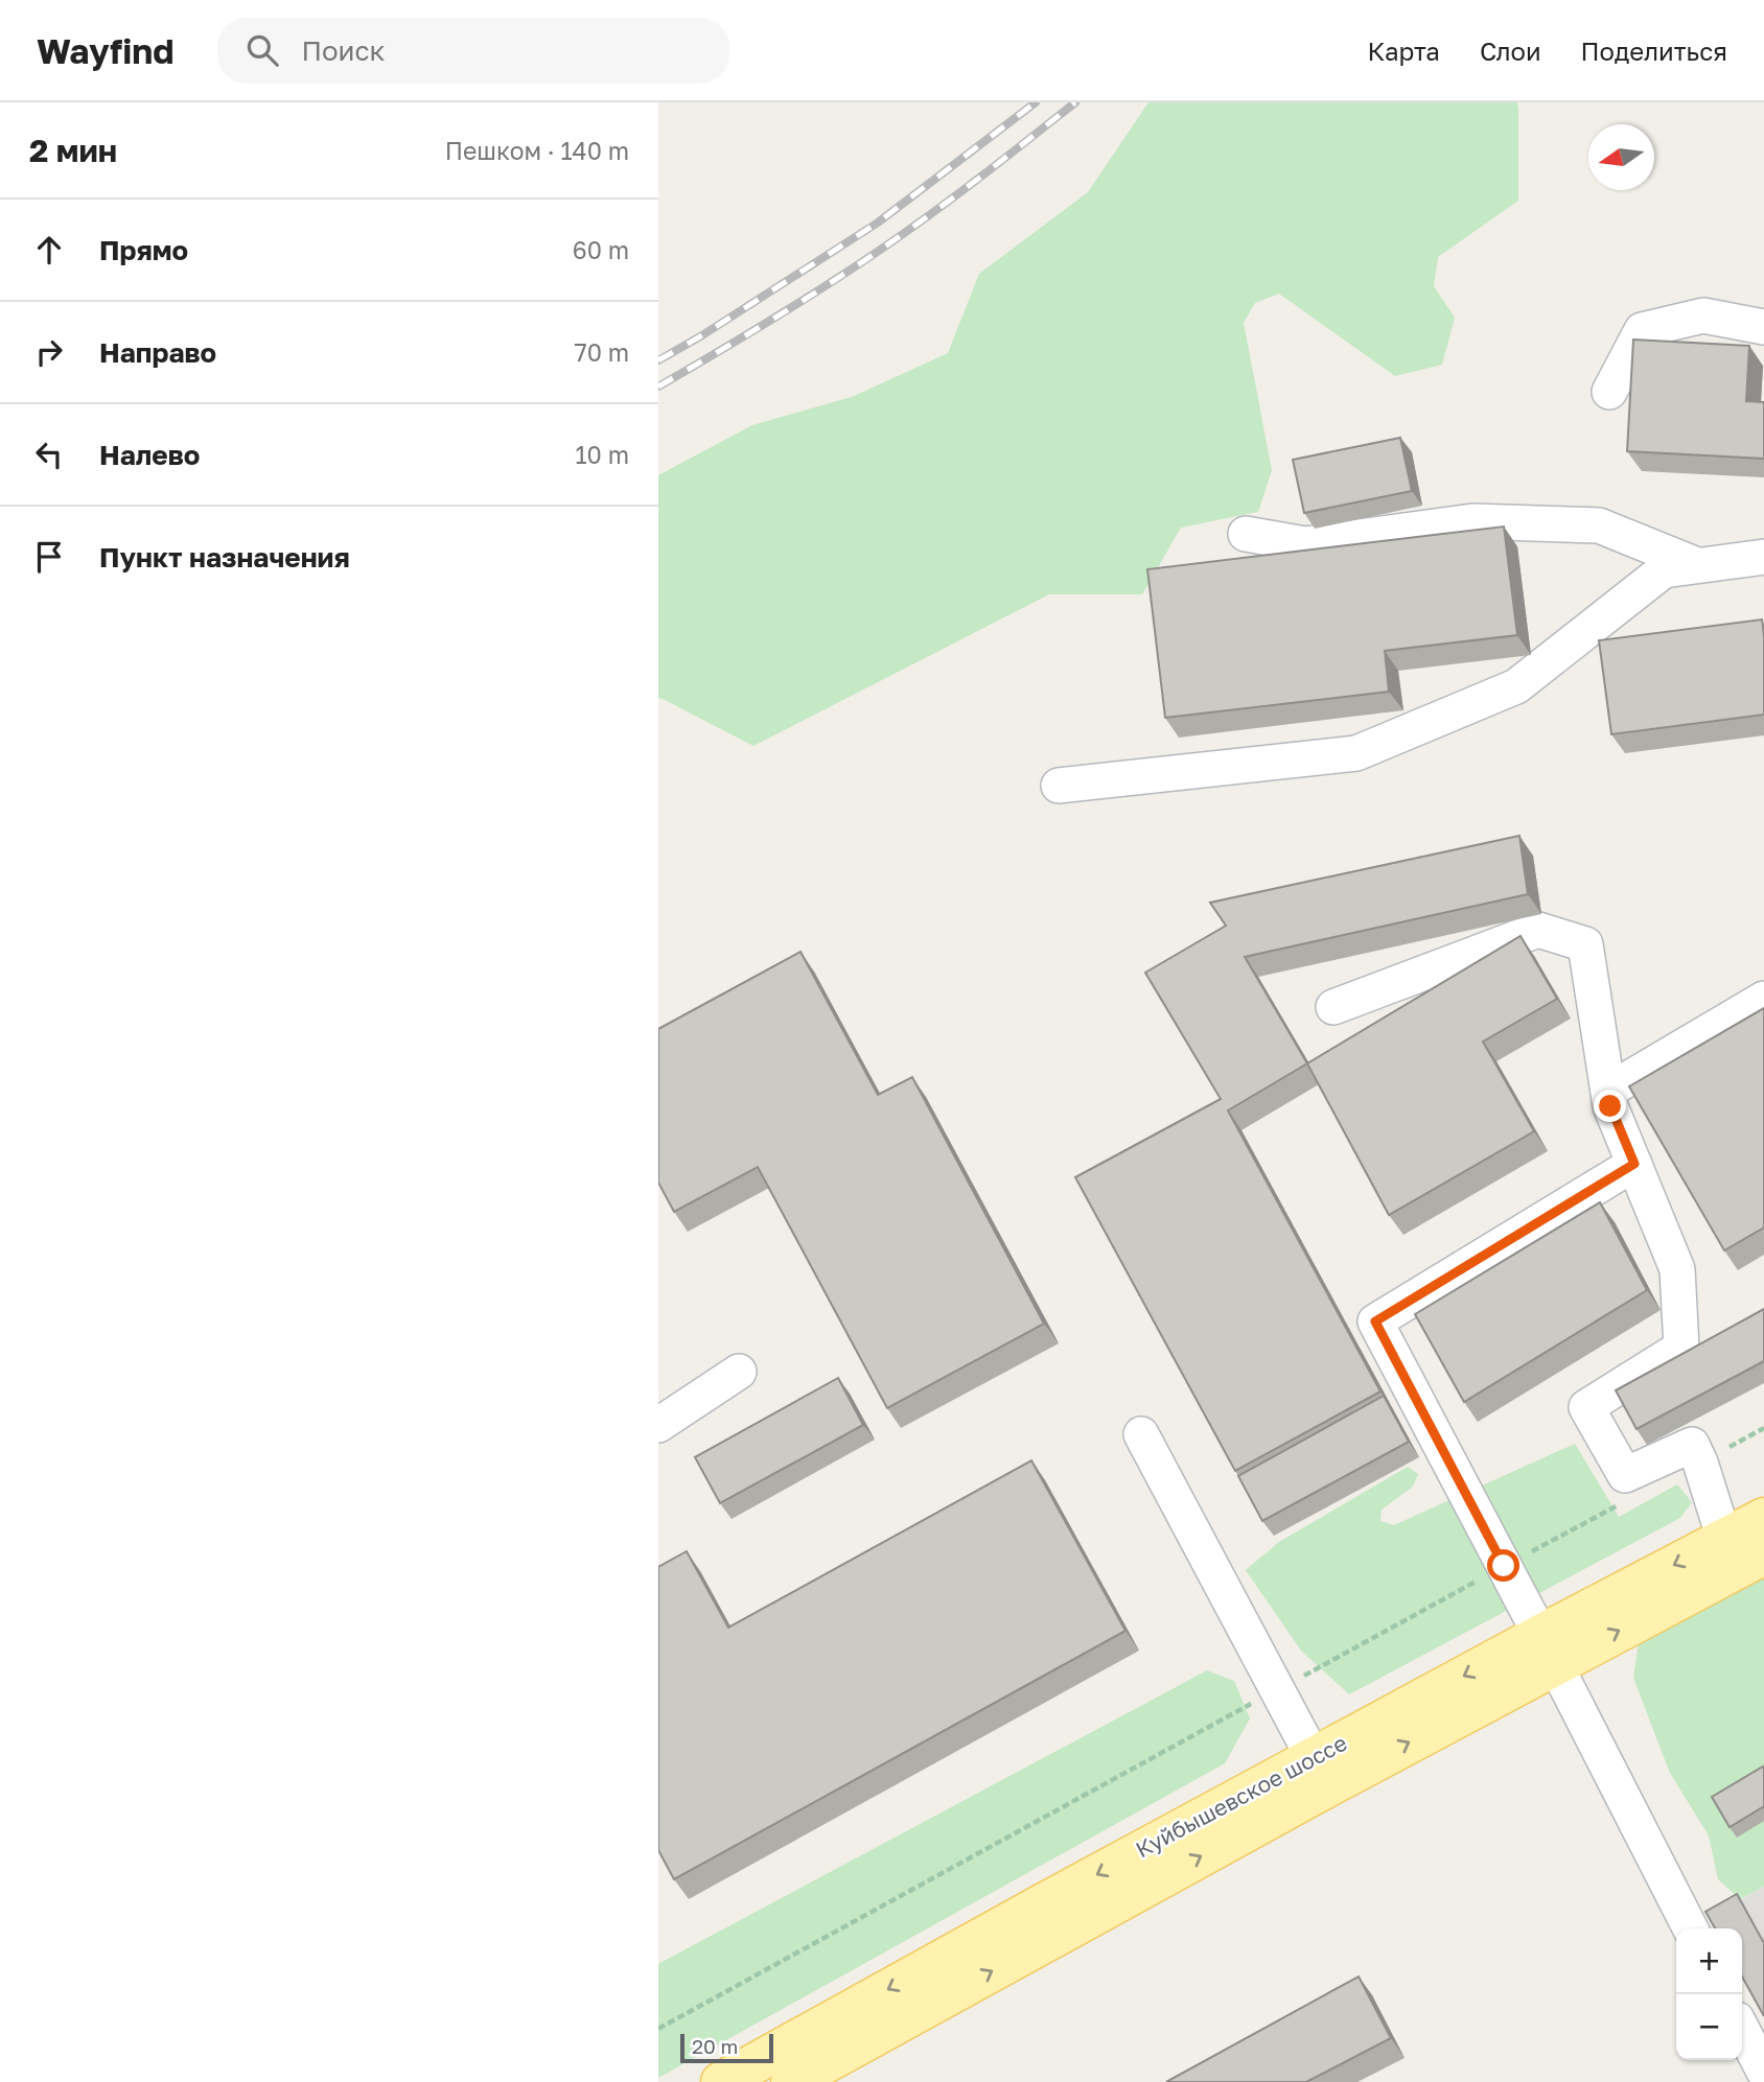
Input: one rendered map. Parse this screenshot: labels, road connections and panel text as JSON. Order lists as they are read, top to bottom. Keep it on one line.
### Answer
{"streets":{"main road":["Куйбышевское шоссе"]},"scale_bar":"20 m","north":"left","page":{"header":"Wayfind","search":"Поиск","nav":["Карта","Слои","Поделиться"],"heading":["2 мин","Пешком · 140 m"],"list":[["Прямо","60 m"],["Направо","70 m"],["Налево","10 m"],"Пункт назначения"],"map_buttons":["+","−"],"scale":"20 m"}}
